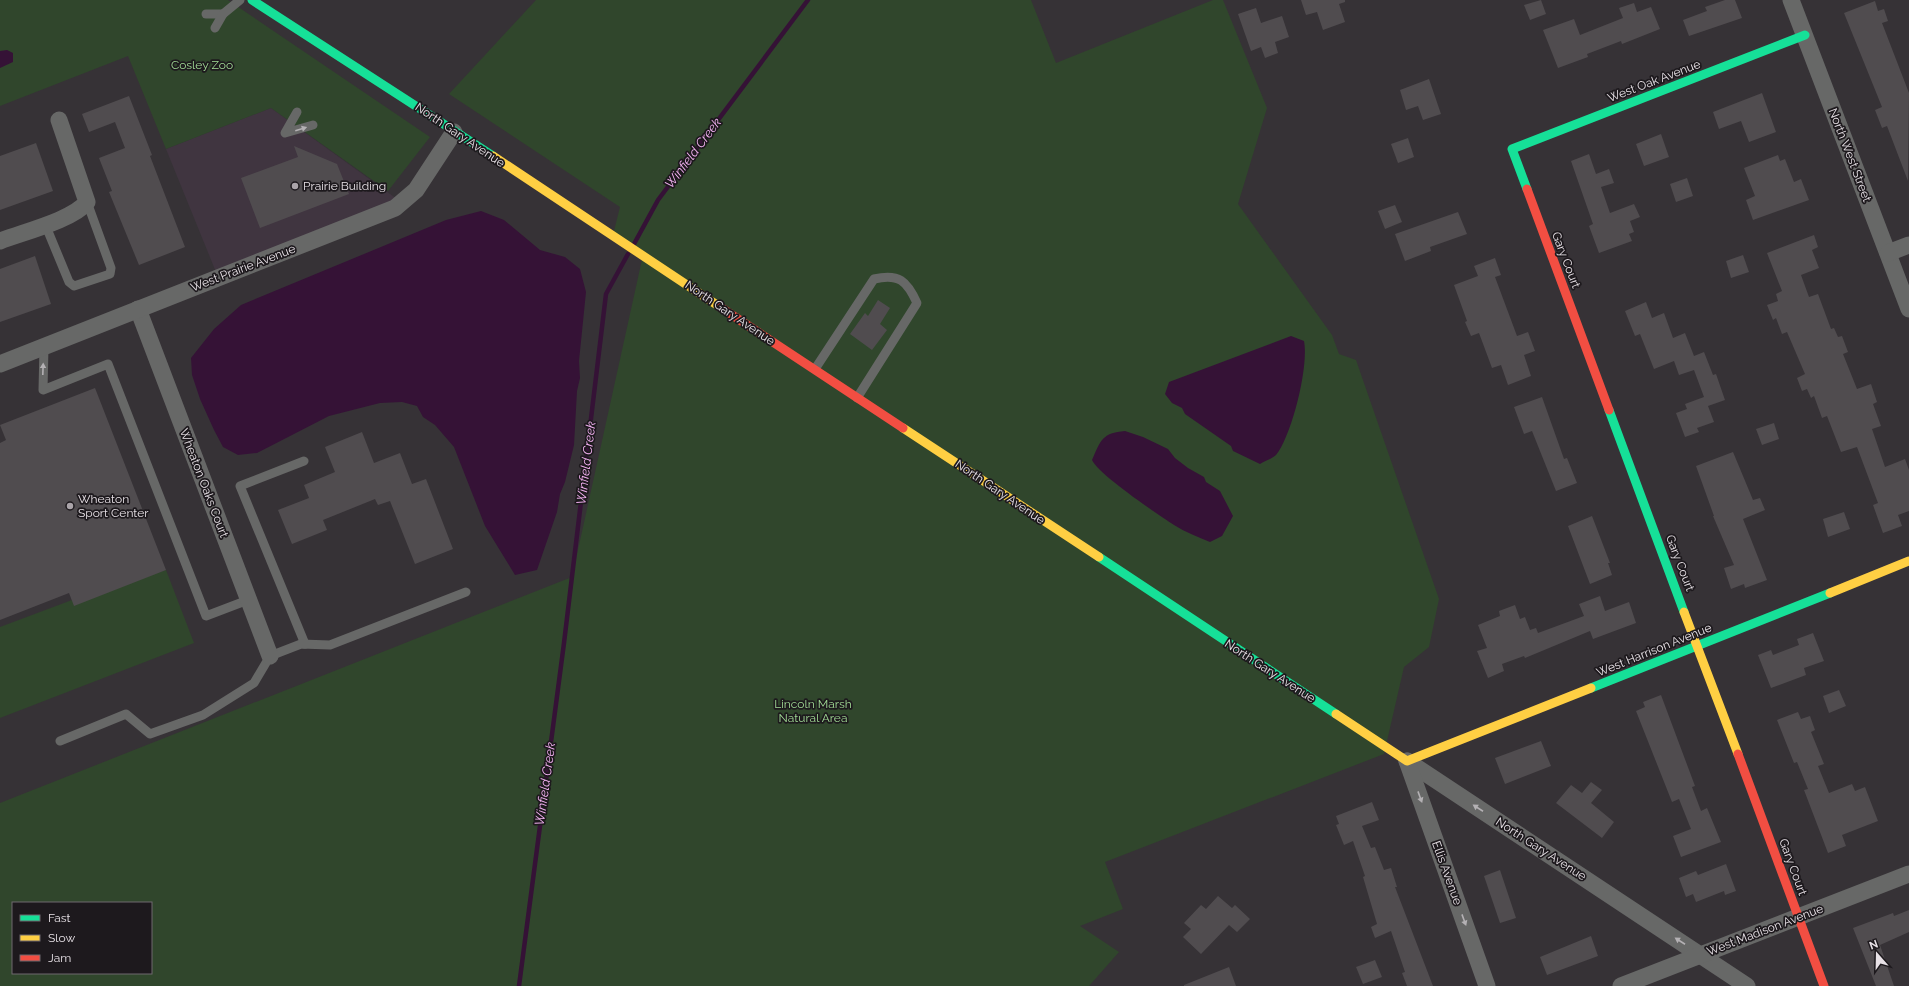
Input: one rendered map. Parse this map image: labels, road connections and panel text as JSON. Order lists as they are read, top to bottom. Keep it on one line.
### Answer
{"streets":{"street":["West Oak Avenue","North Gary Avenue","North West Street","Gary Court","West Prairie Avenue","Wheaton Oaks Court","West Harrison Avenue","Ellis Avenue","West Madison Avenue"]},"crossings":[["West Oak Avenue","North West Street"],["West Oak Avenue","Gary Court"],["North Gary Avenue","West Prairie Avenue"],["North Gary Avenue","West Harrison Avenue"],["North Gary Avenue","Ellis Avenue"],["North Gary Avenue","West Madison Avenue"],["Gary Court","West Harrison Avenue"],["Gary Court","West Madison Avenue"],["West Prairie Avenue","Wheaton Oaks Court"],["West Harrison Avenue","Ellis Avenue"]],"one_way":["Ellis Avenue"],"water":["Winfield Creek"],"parks":["Cosley Zoo","Lincoln Marsh Natural Area"],"places":["Prairie Building","Wheaton Sport Center"],"legend":["Fast","Slow","Jam"],"north":"top"}
